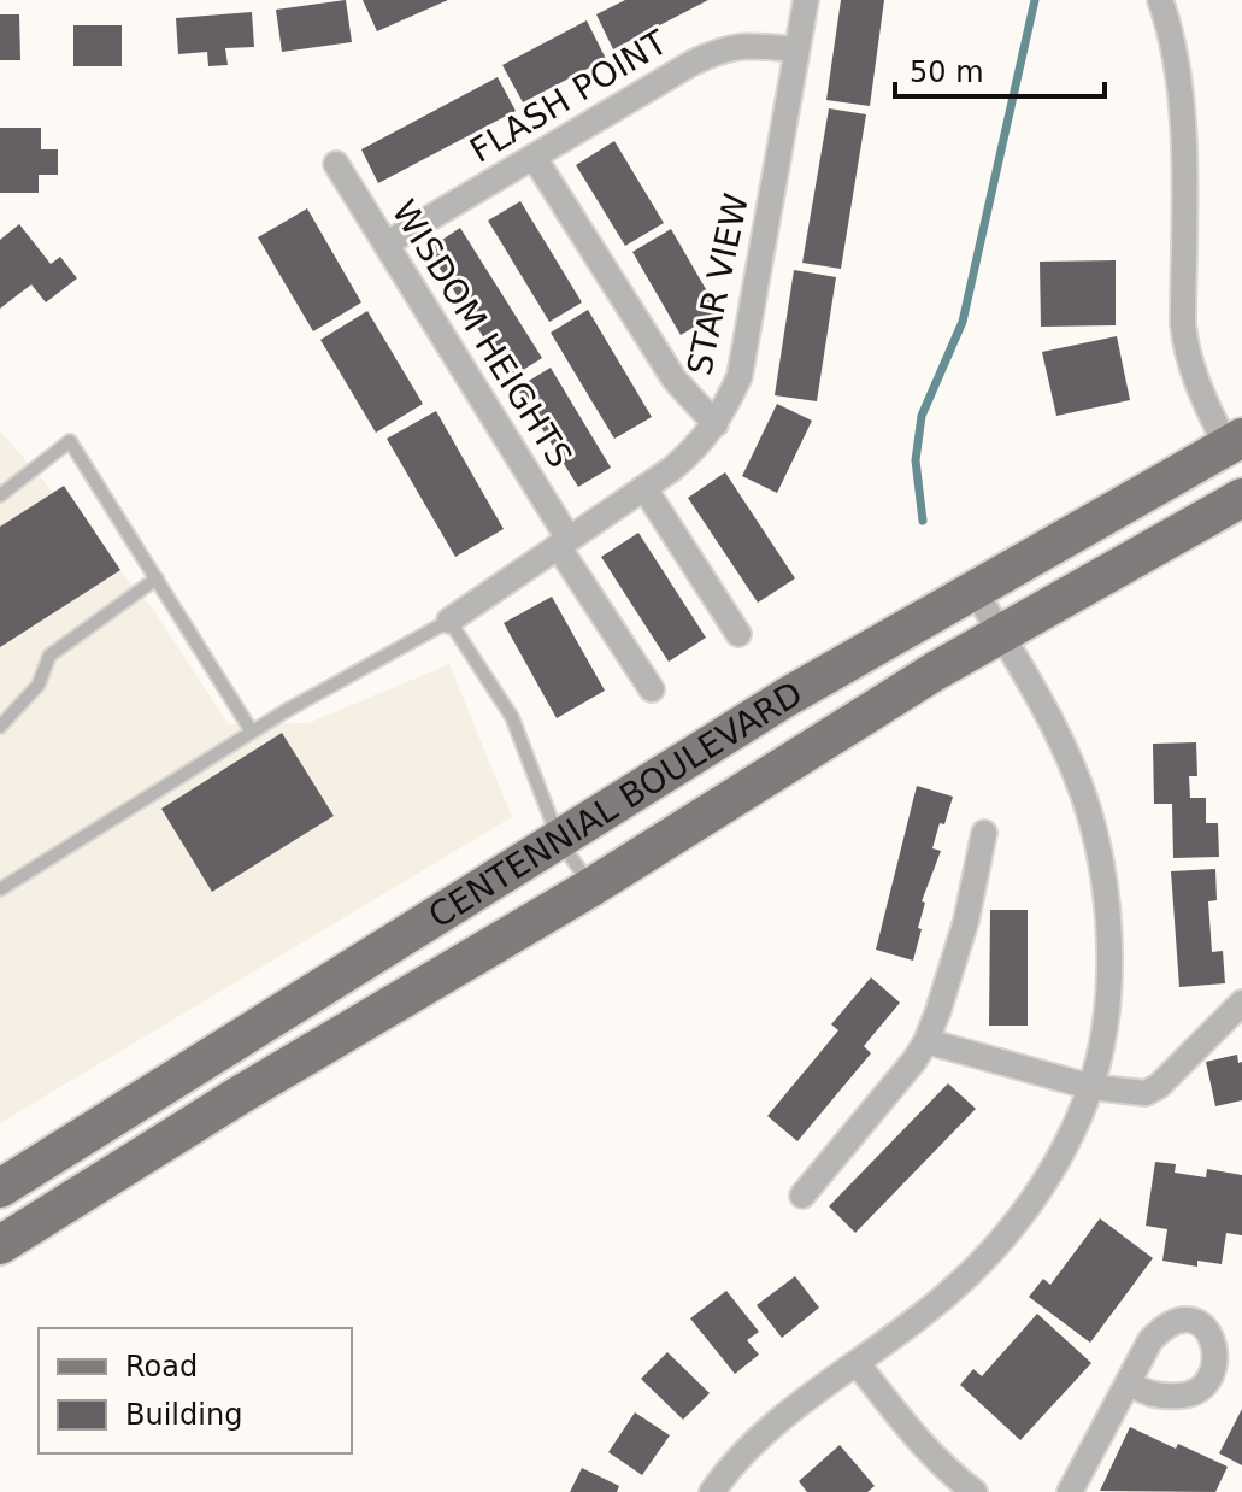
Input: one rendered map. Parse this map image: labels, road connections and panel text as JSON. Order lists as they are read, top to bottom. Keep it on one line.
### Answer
{"streets":{"main road":["CENTENNIAL BOULEVARD"],"street":["FLASH POINT","STAR VIEW","WISDOM HEIGHTS"]},"crossings":[["FLASH POINT","STAR VIEW"],["FLASH POINT","WISDOM HEIGHTS"],["STAR VIEW","WISDOM HEIGHTS"]],"legend":["Road","Building"],"scale_bar":"50 m"}
